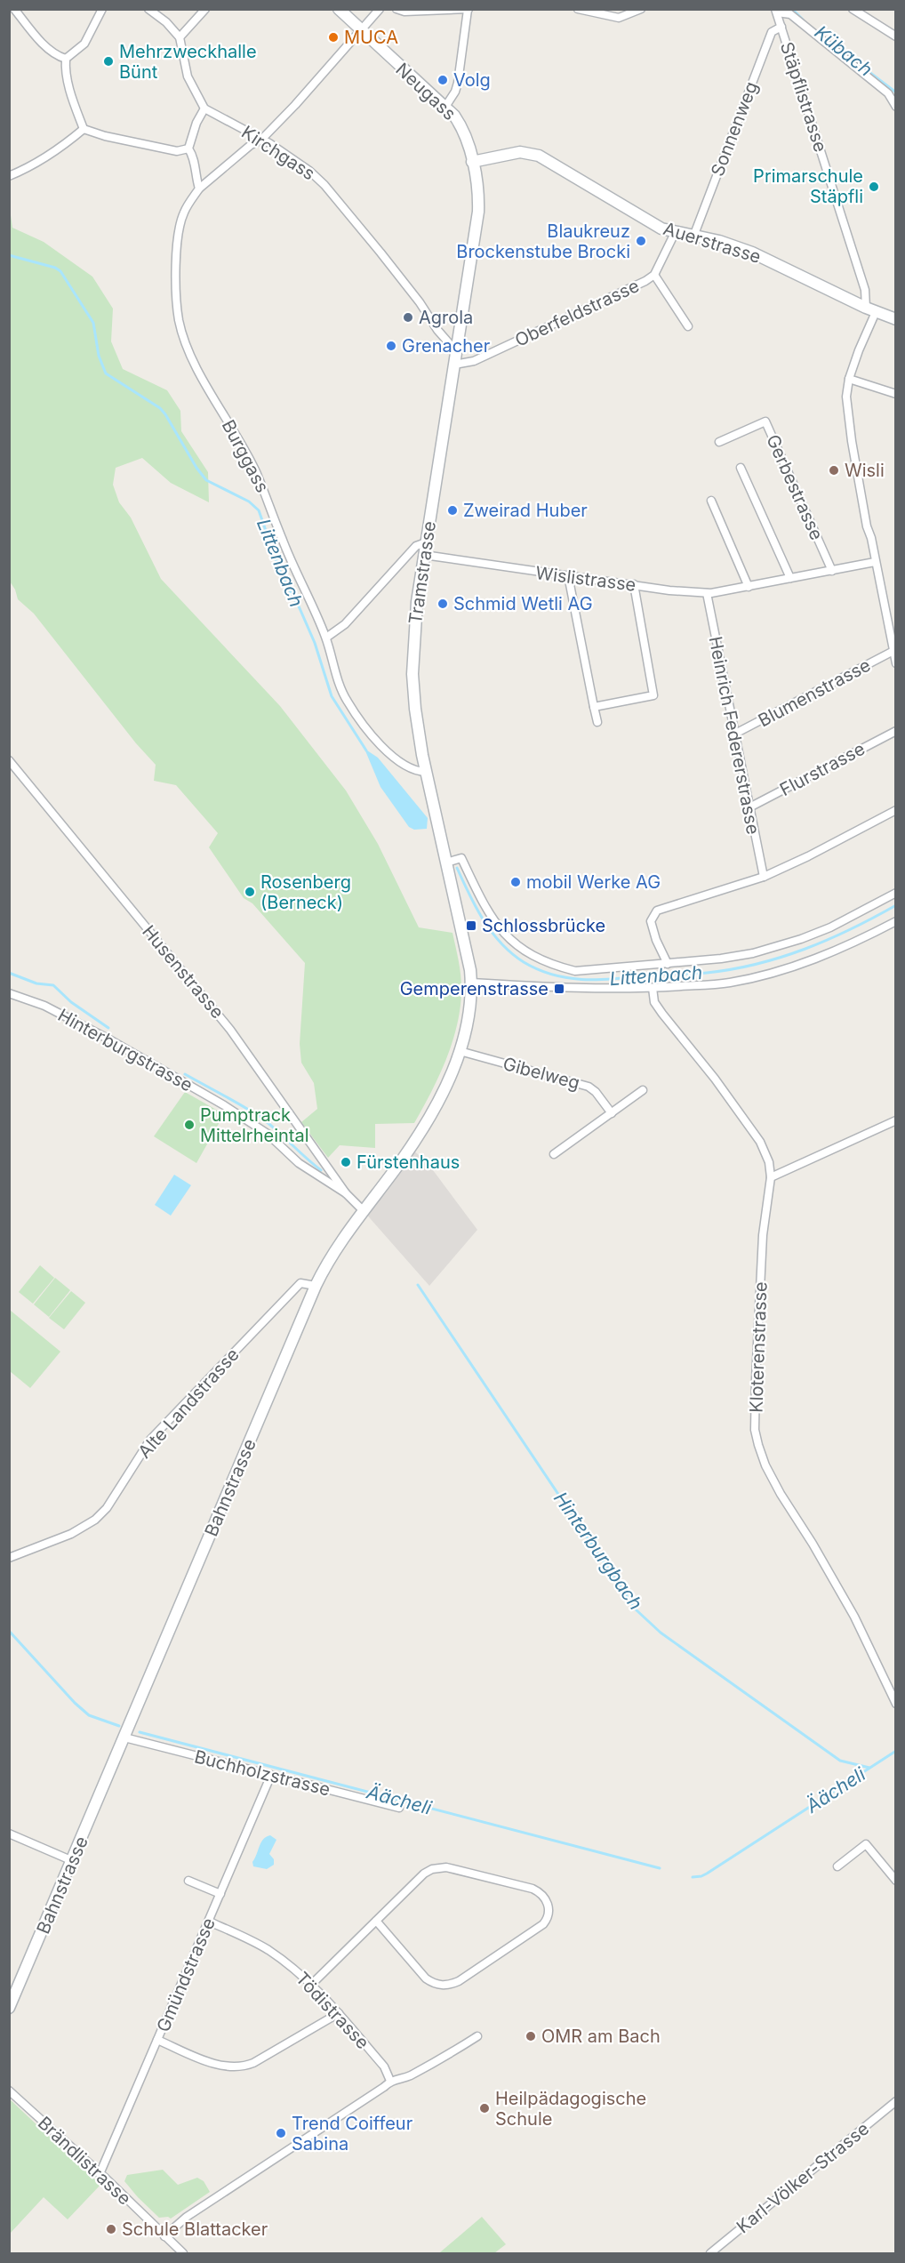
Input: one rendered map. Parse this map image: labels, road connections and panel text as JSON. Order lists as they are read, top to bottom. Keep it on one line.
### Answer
{"streets":{"main road":["Neugass","Auerstrasse","Tramstrasse","Bahnstrasse"],"street":["Stäpflistrasse","Sonnenweg","Kirchgass","Oberfeldstrasse","Burggass","Gerbestrasse","Wislistrasse","Blumenstrasse","Heinrich Federerstrasse","Flurstrasse","Husenstrasse","Hinterburgstrasse","Gibelweg","Kloterenstrasse","Alte Landstrasse","Buchholzstrasse","Gmündstrasse","Tödistrasse","Brändlistrasse","Karl-Völker-Strasse"]},"crossings":[["Neugass","Auerstrasse"],["Neugass","Burggass"],["Neugass","Tramstrasse"],["Stäpflistrasse","Sonnenweg"],["Stäpflistrasse","Auerstrasse"],["Sonnenweg","Auerstrasse"],["Kirchgass","Burggass"],["Kirchgass","Tramstrasse"],["Auerstrasse","Oberfeldstrasse"],["Auerstrasse","Tramstrasse"],["Oberfeldstrasse","Tramstrasse"],["Burggass","Tramstrasse"],["Gerbestrasse","Wislistrasse"],["Tramstrasse","Wislistrasse"],["Tramstrasse","Bahnstrasse"],["Wislistrasse","Heinrich Federerstrasse"],["Blumenstrasse","Heinrich Federerstrasse"],["Heinrich Federerstrasse","Flurstrasse"],["Husenstrasse","Hinterburgstrasse"],["Hinterburgstrasse","Bahnstrasse"],["Gibelweg","Bahnstrasse"],["Alte Landstrasse","Bahnstrasse"],["Bahnstrasse","Buchholzstrasse"],["Buchholzstrasse","Gmündstrasse"],["Gmündstrasse","Tödistrasse"],["Gmündstrasse","Brändlistrasse"]],"water":["Kübach","Littenbach","Hinterburgbach","Äächeli"],"places":{"other":["MUCA","Mehrzweckhalle Bünt","Volg","Primarschule Stäpfli","Blaukreuz Brockenstube Brocki","Agrola","Grenacher","Wisli","Zweirad Huber","Schmid Wetli AG","mobil Werke AG","Rosenberg (Berneck)","Pumptrack Mittelrheintal","Fürstenhaus","OMR am Bach","Heilpädagogische Schule","Trend Coiffeur Sabina","Schule Blattacker"],"transit":["Schlossbrücke","Gemperenstrasse"]}}
